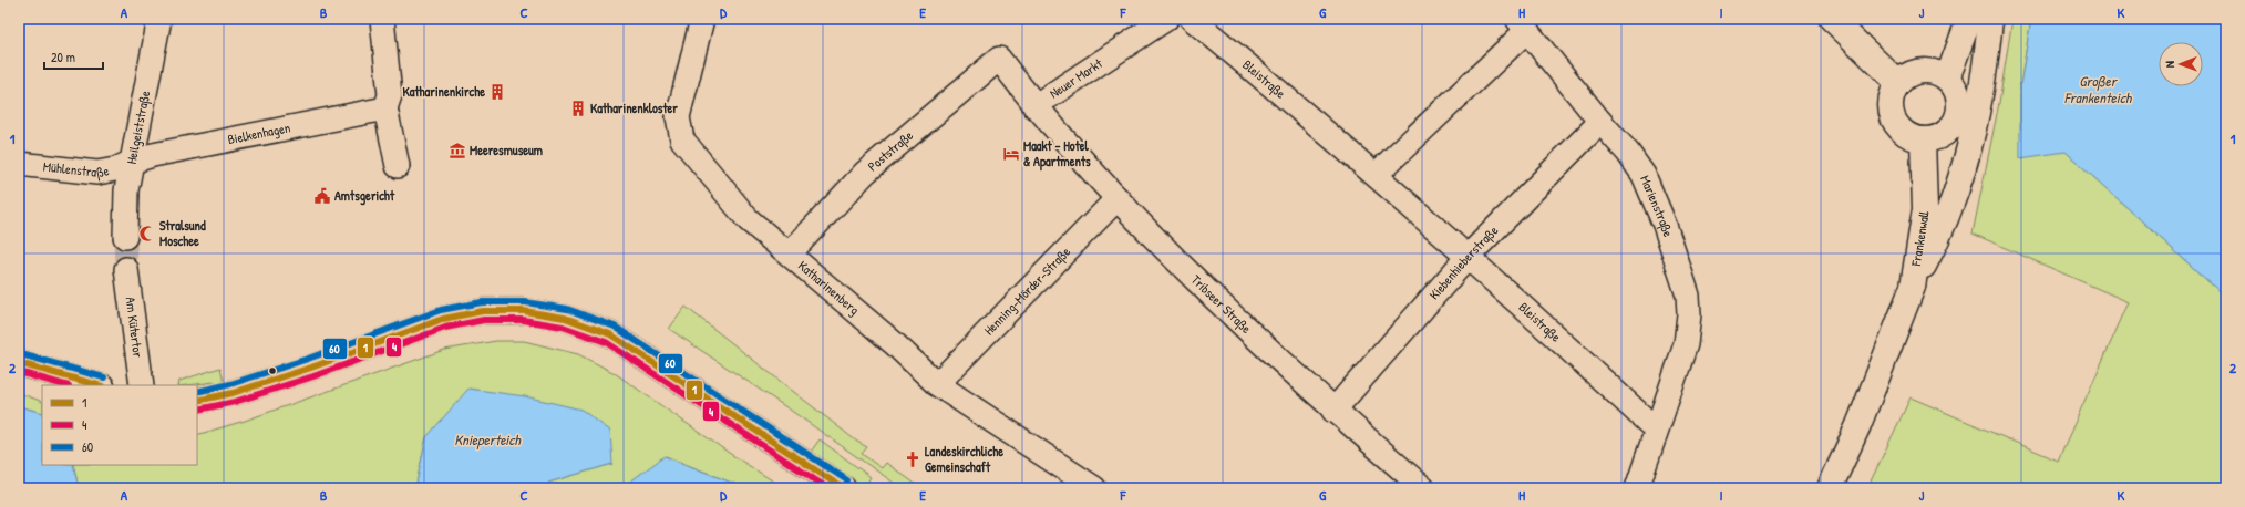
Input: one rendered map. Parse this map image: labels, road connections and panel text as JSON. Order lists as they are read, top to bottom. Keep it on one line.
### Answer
{"streets":{"main road":["Frankenwall"],"street":["Neuer Markt","Bleistraße","Heilgeiststraße","Bielkenhagen","Poststraße","Mühlenstraße","Marienstraße","Kiebenhieberstraße","Katharinenberg","Henning-Mörder-Straße","Tribseer Straße","Am Kütertor"]},"crossings":[["Neuer Markt","Poststraße"],["Neuer Markt","Tribseer Straße"],["Bleistraße","Marienstraße"],["Bleistraße","Kiebenhieberstraße"],["Heilgeiststraße","Bielkenhagen"],["Heilgeiststraße","Mühlenstraße"],["Bielkenhagen","Mühlenstraße"],["Poststraße","Katharinenberg"],["Marienstraße","Kiebenhieberstraße"],["Kiebenhieberstraße","Tribseer Straße"],["Katharinenberg","Henning-Mörder-Straße"],["Henning-Mörder-Straße","Tribseer Straße"]],"water":["Großer Frankenteich","Knieperteich"],"places":{"building":["Katharinenkirche","Katharinenkloster"],"museum":["Meeresmuseum"],"hotel":["Maakt – Hotel & Apartments"],"public building":["Amtsgericht"],"mosque":["Stralsund Moschee"],"church":["Landeskirchliche Gemeinschaft"]},"lines":["transit line 60","transit line 1","transit line 4"],"legend":["1","4","60"],"scale_bar":"20 m","north":"left","grid":{"columns":["A","B","C","D","E","F","G","H","I","J","K"],"rows":["1","2"]}}
